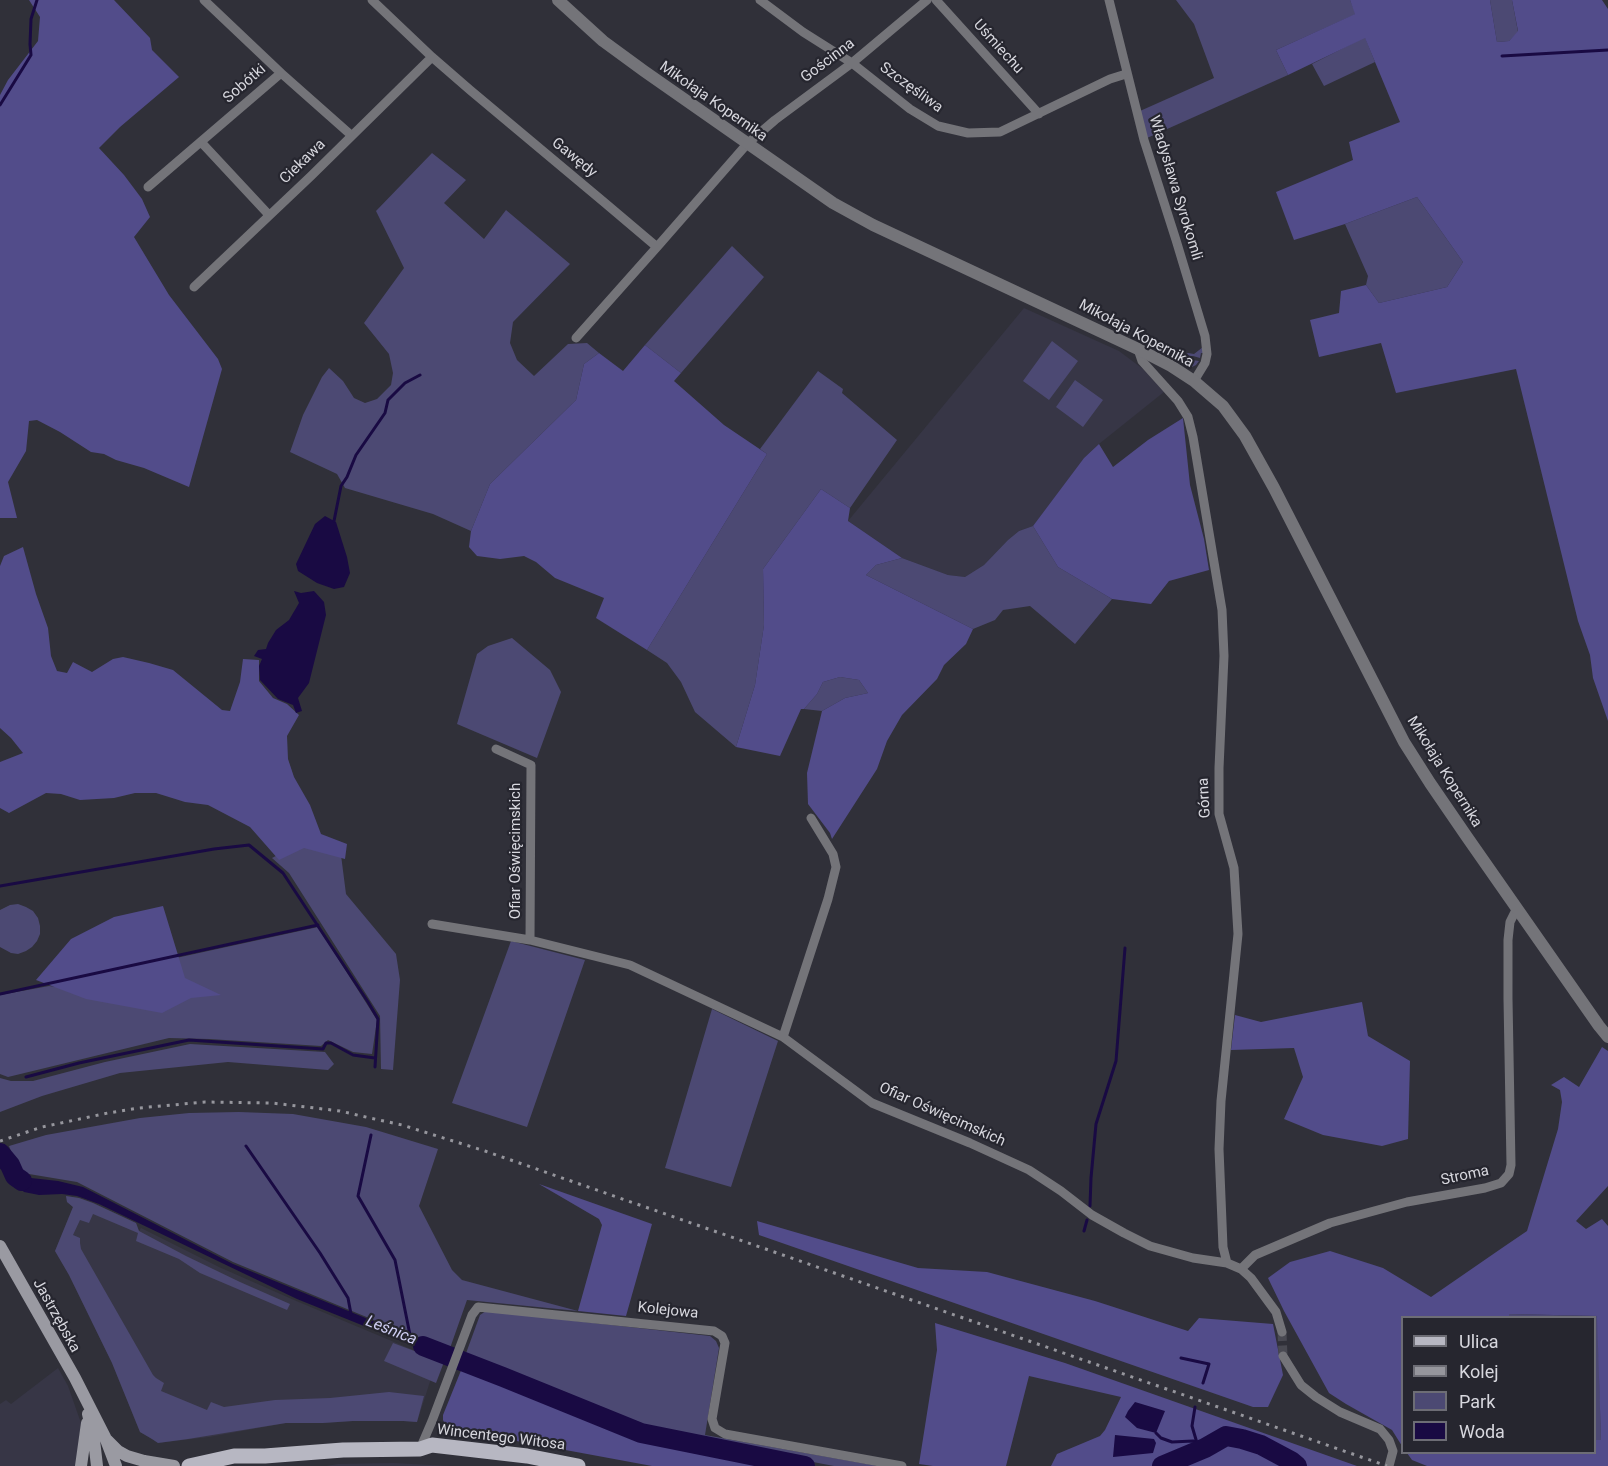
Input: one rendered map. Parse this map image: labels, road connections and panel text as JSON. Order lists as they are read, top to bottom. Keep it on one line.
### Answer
{"streets":{"main road":["Jastrzębska","Wincentego Witosa"],"street":["Uśmiechu","Gościnna","Sobótki","Szczęśliwa","Mikołaja Kopernika","Gawędy","Ciekawa","Władysława Syrokomli","Górna","Ofiar Oświęcimskich","Stroma","Kolejowa"]},"crossings":[["Uśmiechu","Szczęśliwa"],["Gościnna","Szczęśliwa"],["Gościnna","Mikołaja Kopernika"],["Szczęśliwa","Władysława Syrokomli"],["Mikołaja Kopernika","Władysława Syrokomli"],["Mikołaja Kopernika","Górna"],["Mikołaja Kopernika","Stroma"],["Gawędy","Ciekawa"],["Górna","Ofiar Oświęcimskich"],["Ofiar Oświęcimskich","Stroma"],["Kolejowa","Wincentego Witosa"]],"water":["Leśnica"],"legend":["Ulica","Kolej","Park","Woda"]}
